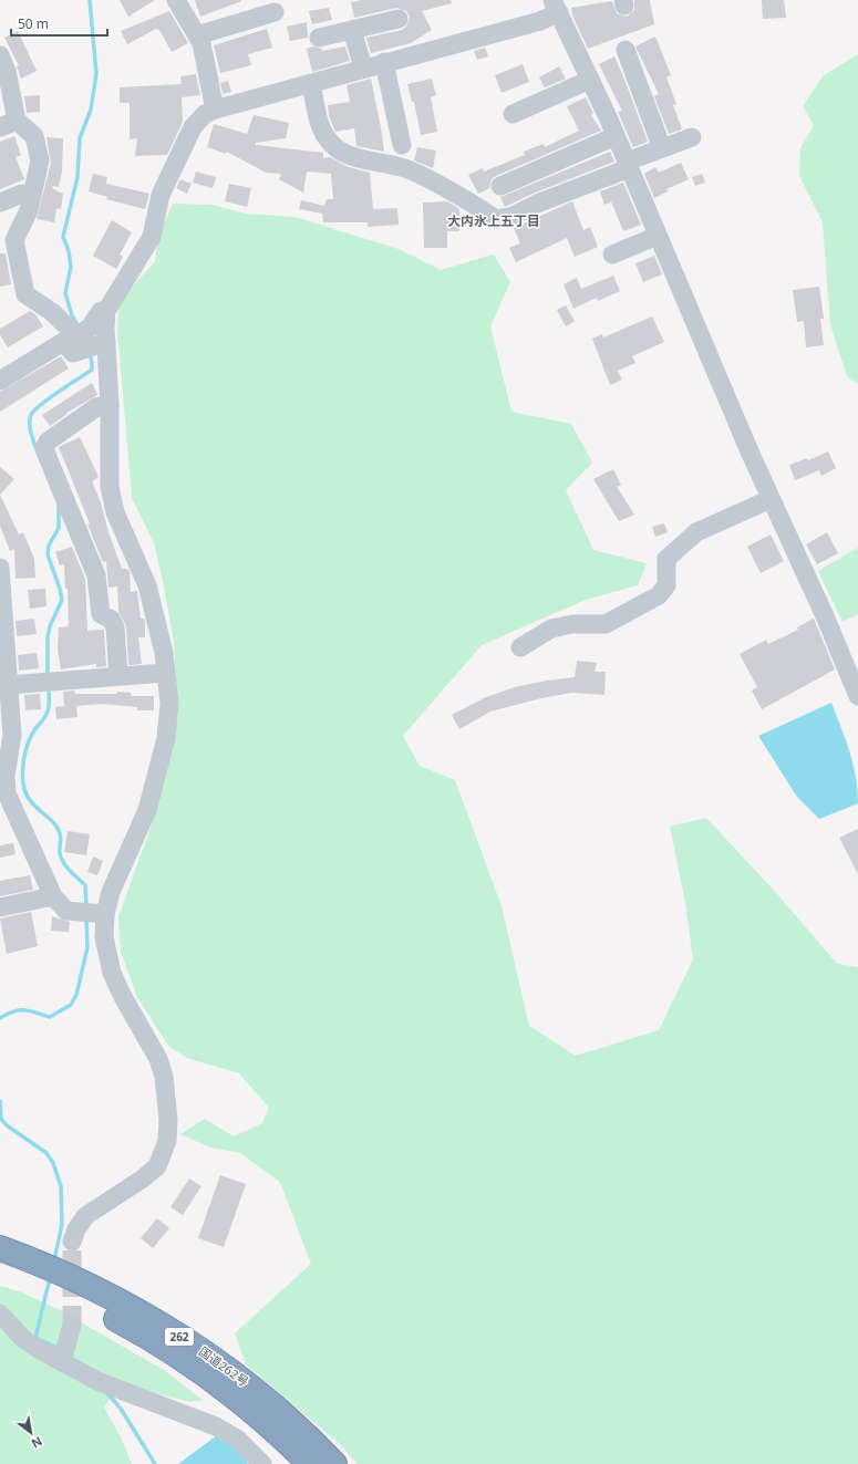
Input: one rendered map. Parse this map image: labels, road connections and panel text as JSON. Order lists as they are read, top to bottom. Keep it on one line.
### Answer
{"streets":{"highway":["262","国道262号"]},"districts":["大内氷上五丁目"],"scale_bar":"50 m","north":"bottom right"}
